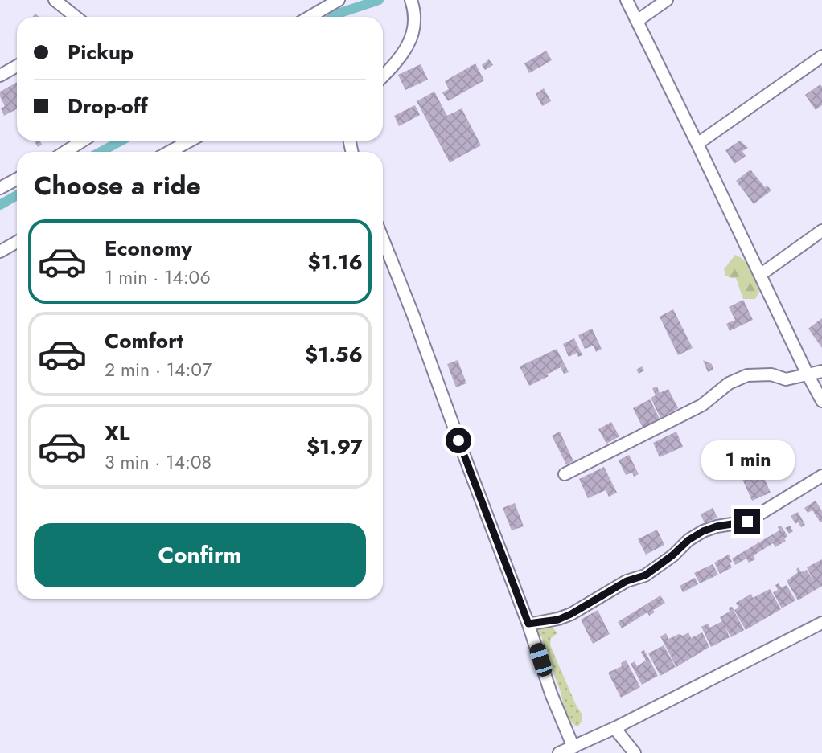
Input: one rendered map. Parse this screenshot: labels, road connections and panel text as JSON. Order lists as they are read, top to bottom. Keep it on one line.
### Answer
{"page":{"banner":["Pickup","Drop-off"],"heading":"Choose a ride","list":[{"name":"Economy","note":"1 min · 14:06","value":"$1.16"},{"name":"Comfort","note":"2 min · 14:07","value":"$1.56"},{"name":"XL","note":"3 min · 14:08","value":"$1.97"}],"bubble":"1 min","buttons":"Confirm"}}
